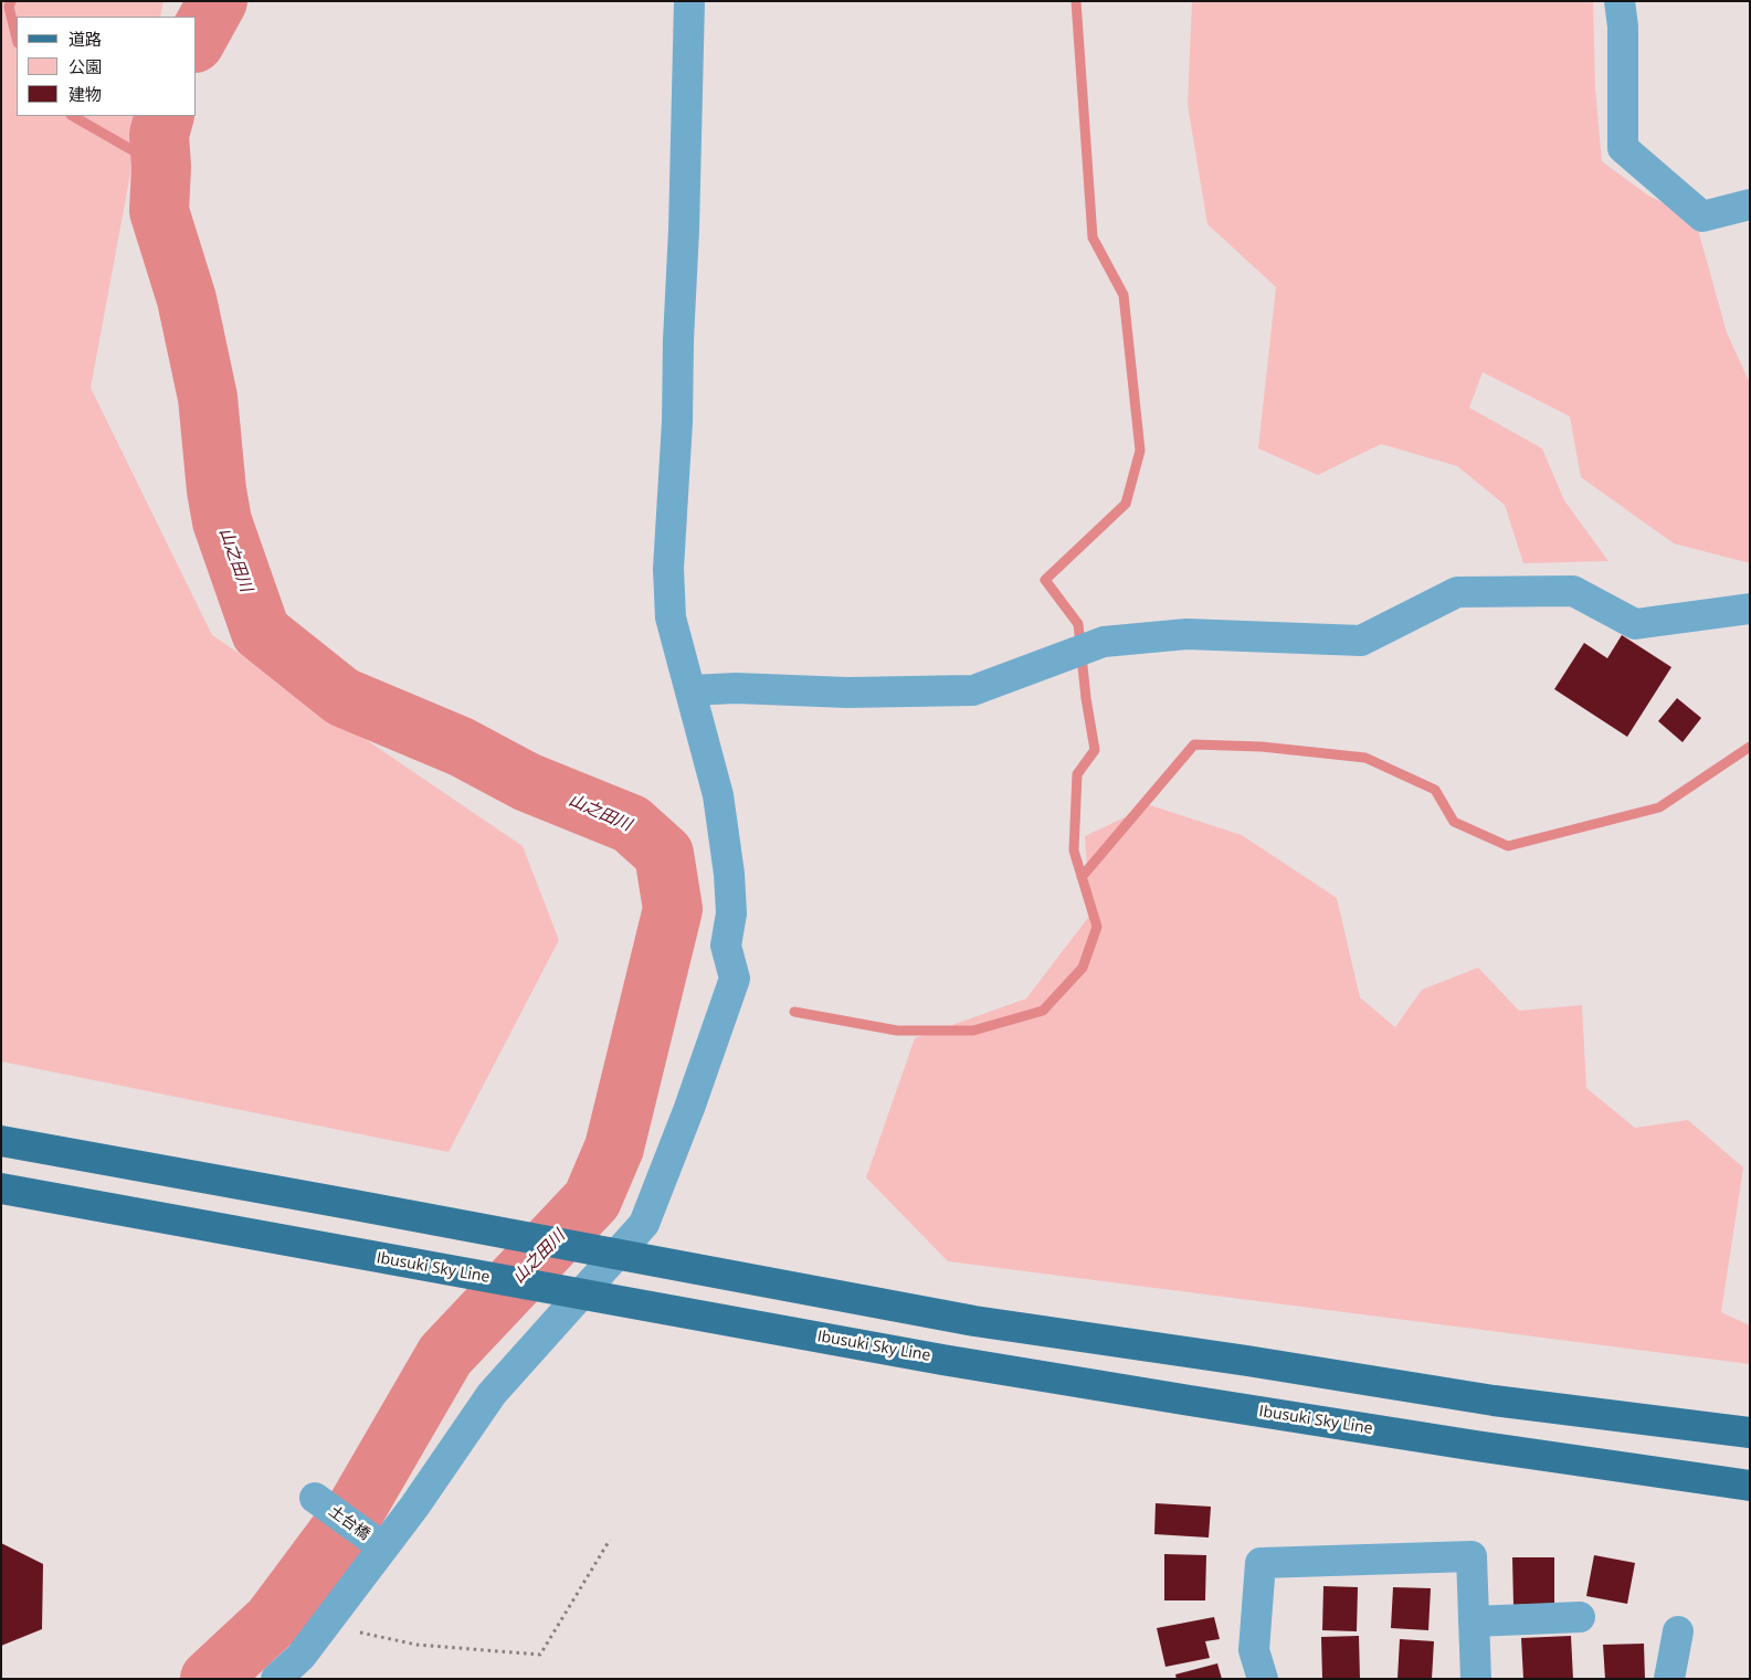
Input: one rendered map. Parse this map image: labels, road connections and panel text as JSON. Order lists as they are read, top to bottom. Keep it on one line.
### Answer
{"streets":{"main road":["Ibusuki Sky Line"],"street":["土台橋"]},"water":["山之田川"],"legend":["道路","公園","建物"]}
